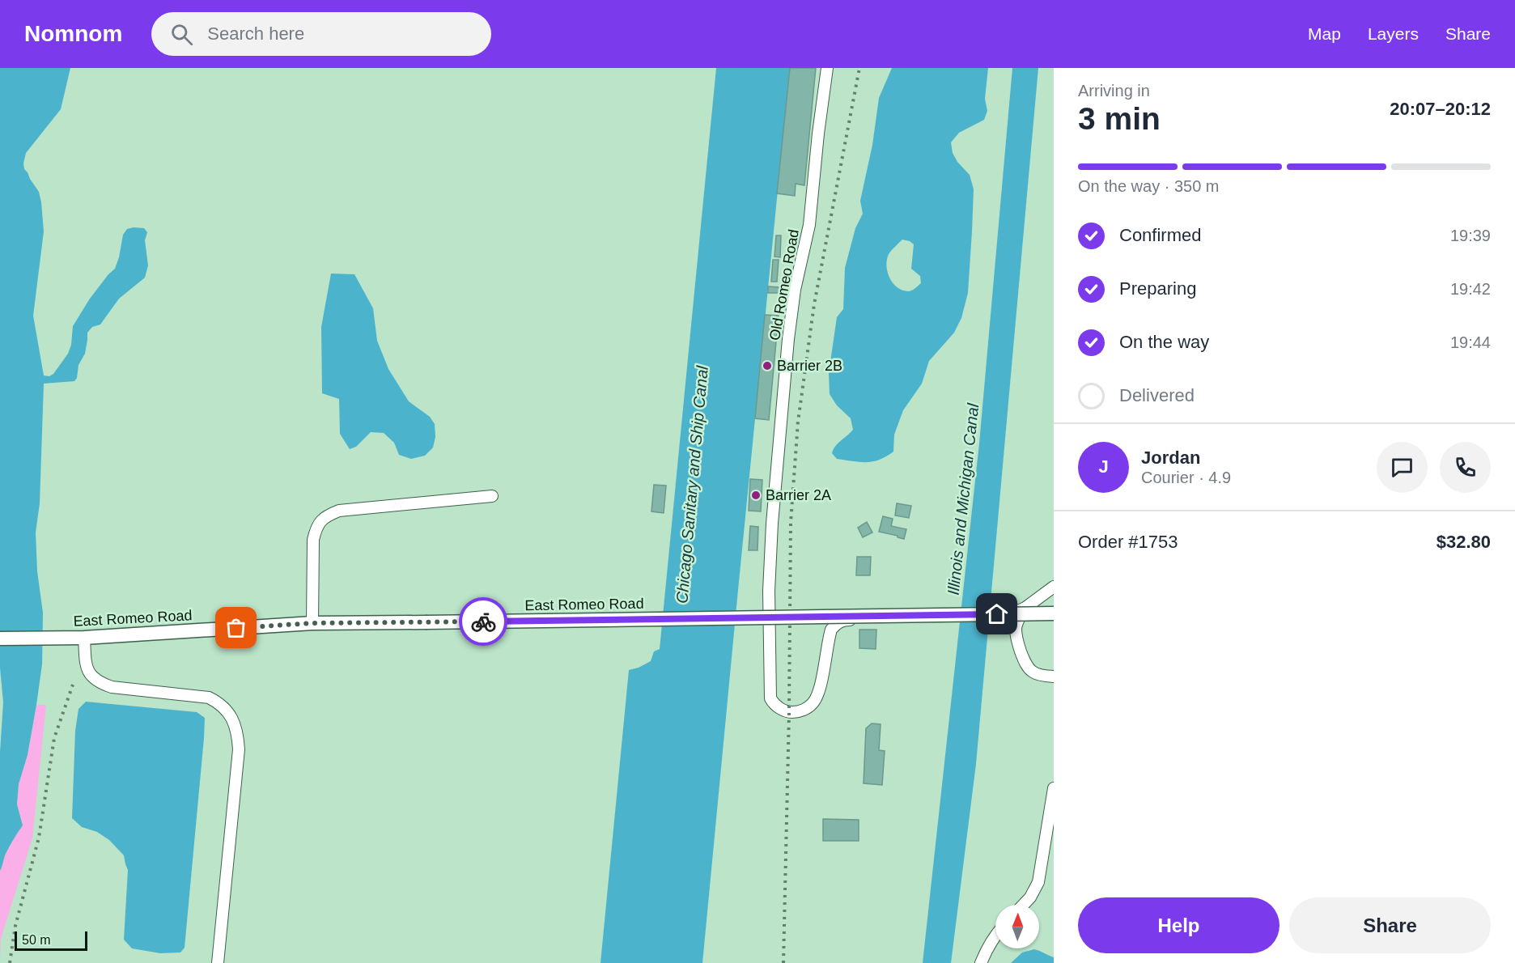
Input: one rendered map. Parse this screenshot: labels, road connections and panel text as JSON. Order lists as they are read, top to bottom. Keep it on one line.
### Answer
{"streets":{"main road":["East Romeo Road"],"street":["Old Romeo Road"]},"water":["Chicago Sanitary and Ship Canal","Illinois and Michigan Canal"],"places":["Barrier 2B","Barrier 2A"],"scale_bar":"50 m","north":"top","page":{"header":"Nomnom","search":"Search here","nav":["Map","Layers","Share"],"heading":["3 min","Arriving in","20:07–20:12"],"panel":["Jordan","Courier · 4.9","Order #1753","$32.80"],"bar":"On the way · 350 m","list":[["Confirmed","19:39"],["Preparing","19:42"],["On the way","19:44"],"Delivered"],"round":"J","buttons":["Help","Share"],"scale":"50 m"}}
